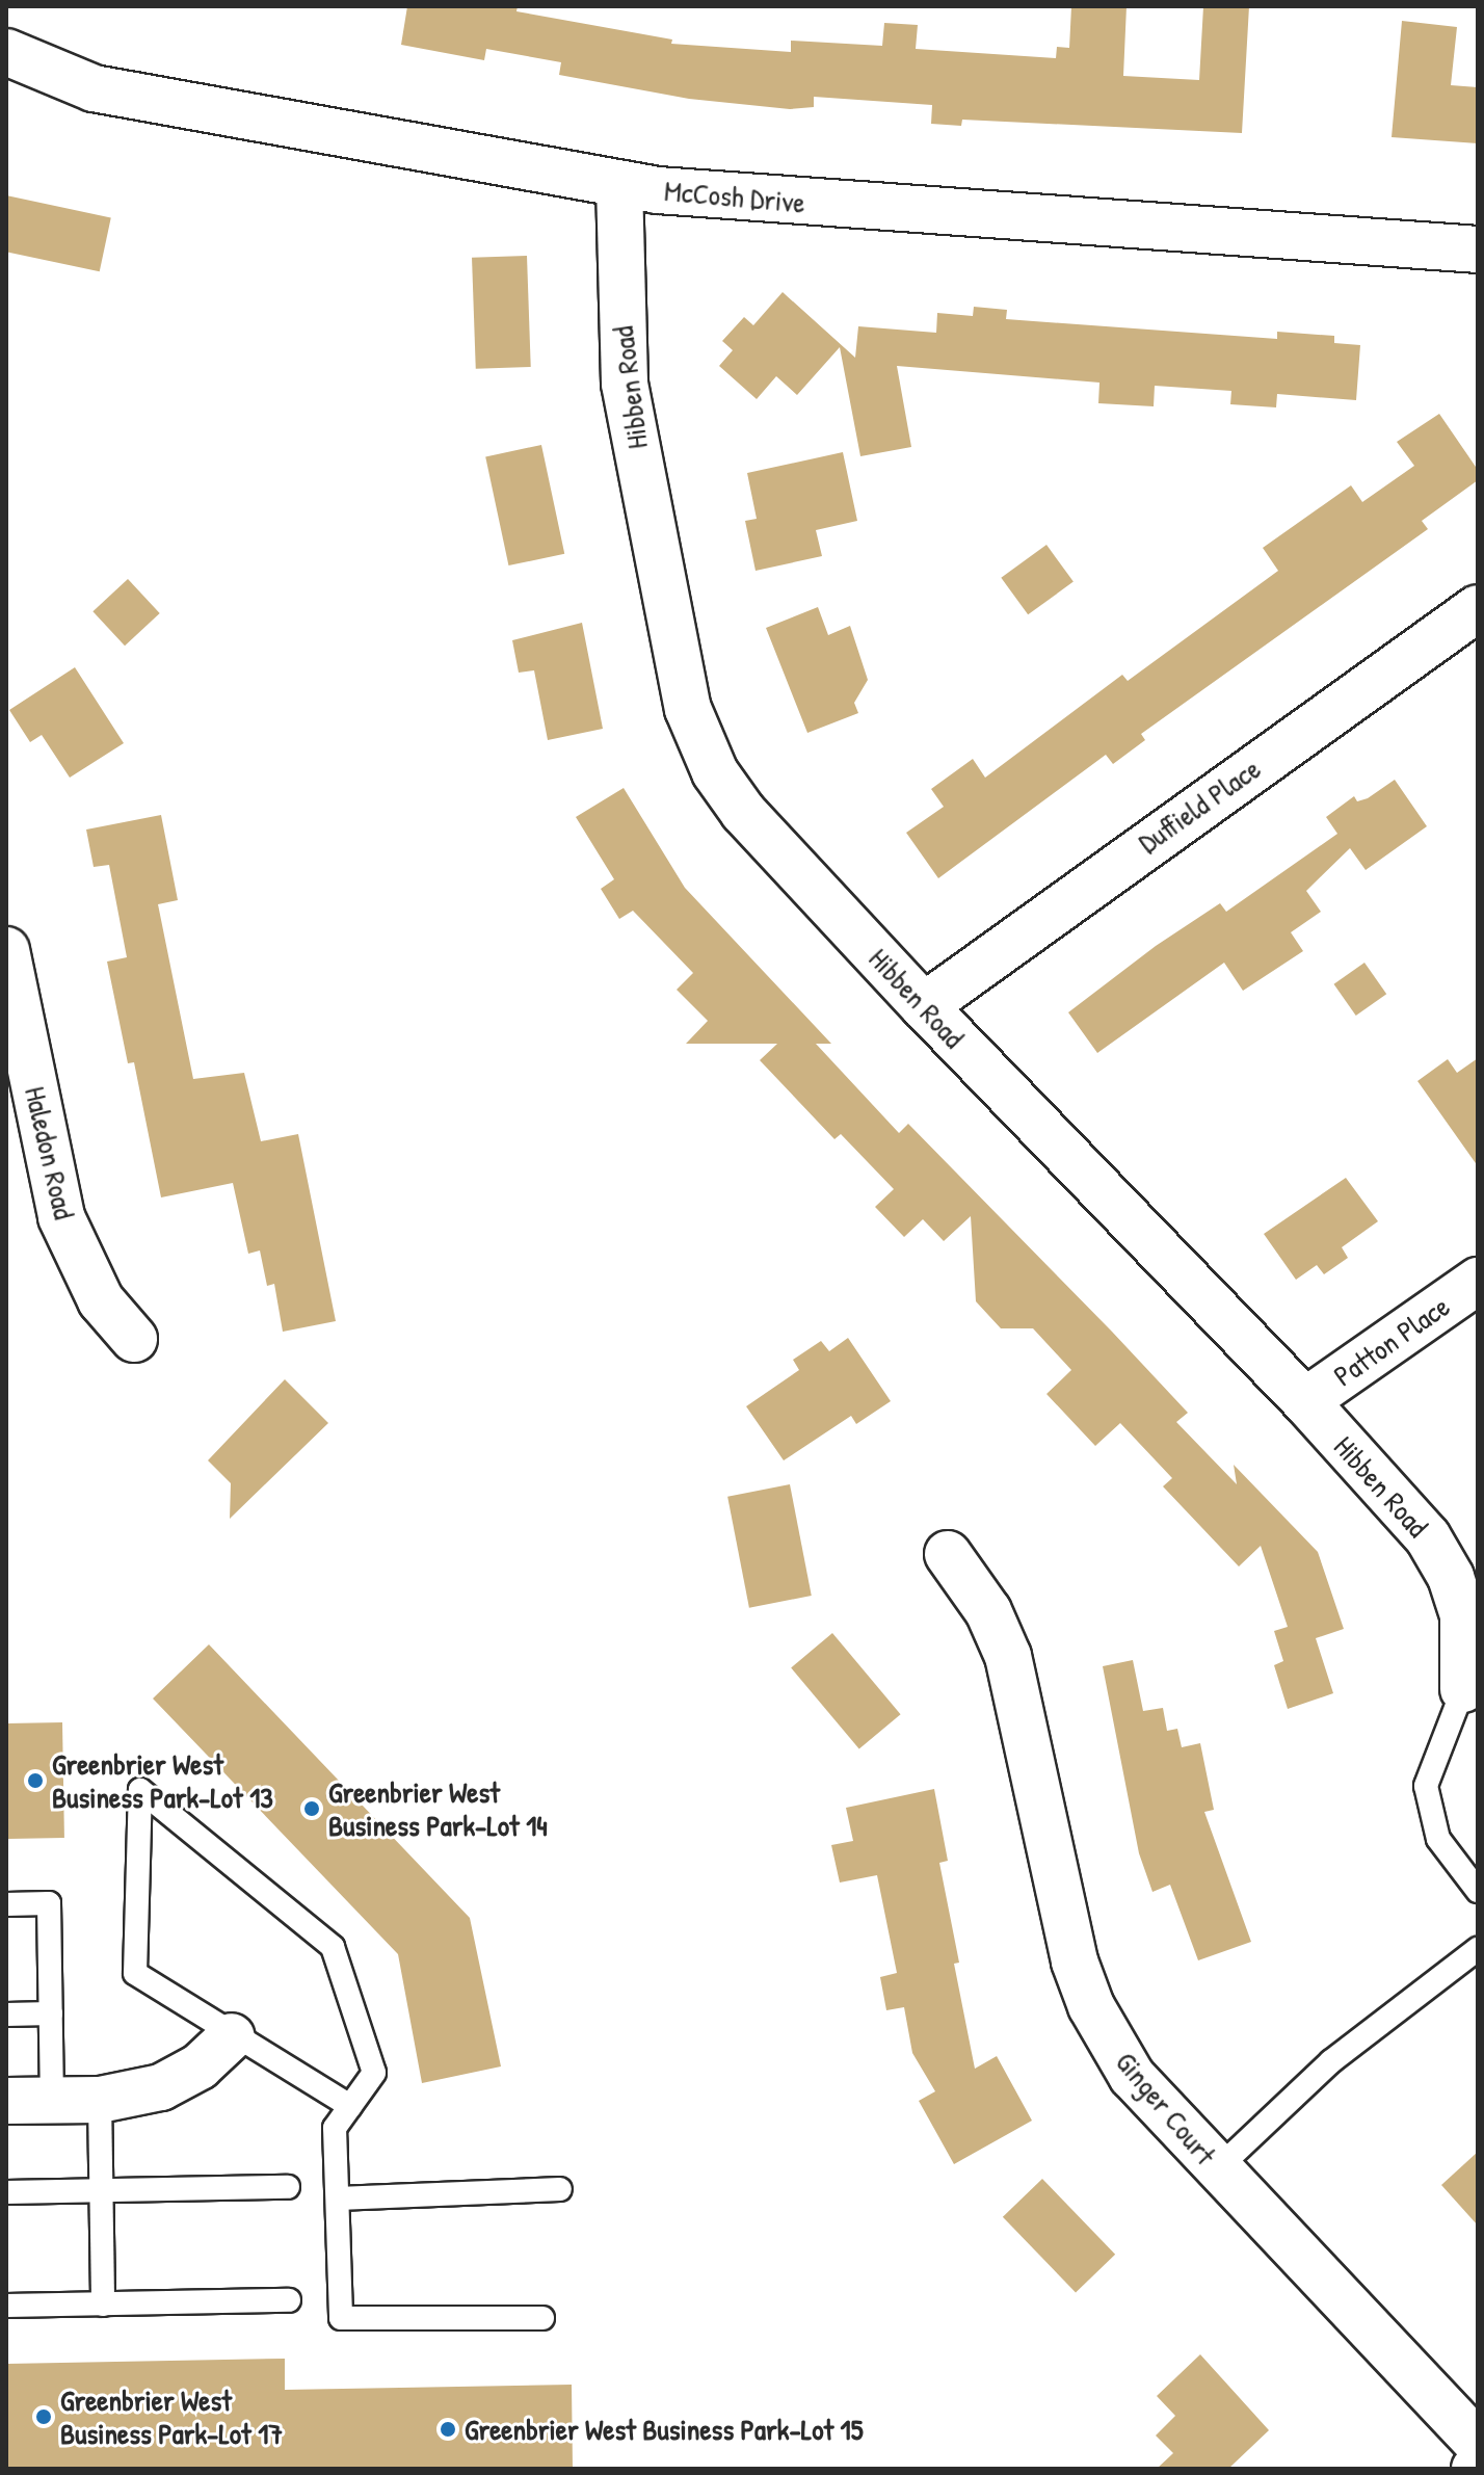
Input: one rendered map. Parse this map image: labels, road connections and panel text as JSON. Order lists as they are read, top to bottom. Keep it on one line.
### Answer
{"streets":{"street":["McCosh Drive","Hibben Road","Duffield Place","Haledon Road","Patton Place","Ginger Court"]},"crossings":[["McCosh Drive","Hibben Road"],["Hibben Road","Duffield Place"],["Hibben Road","Patton Place"]],"places":["Greenbrier West Business Park-Lot 13","Greenbrier West Business Park-Lot 14","Greenbrier West Business Park-Lot 17","Greenbrier West Business Park-Lot 15"]}
